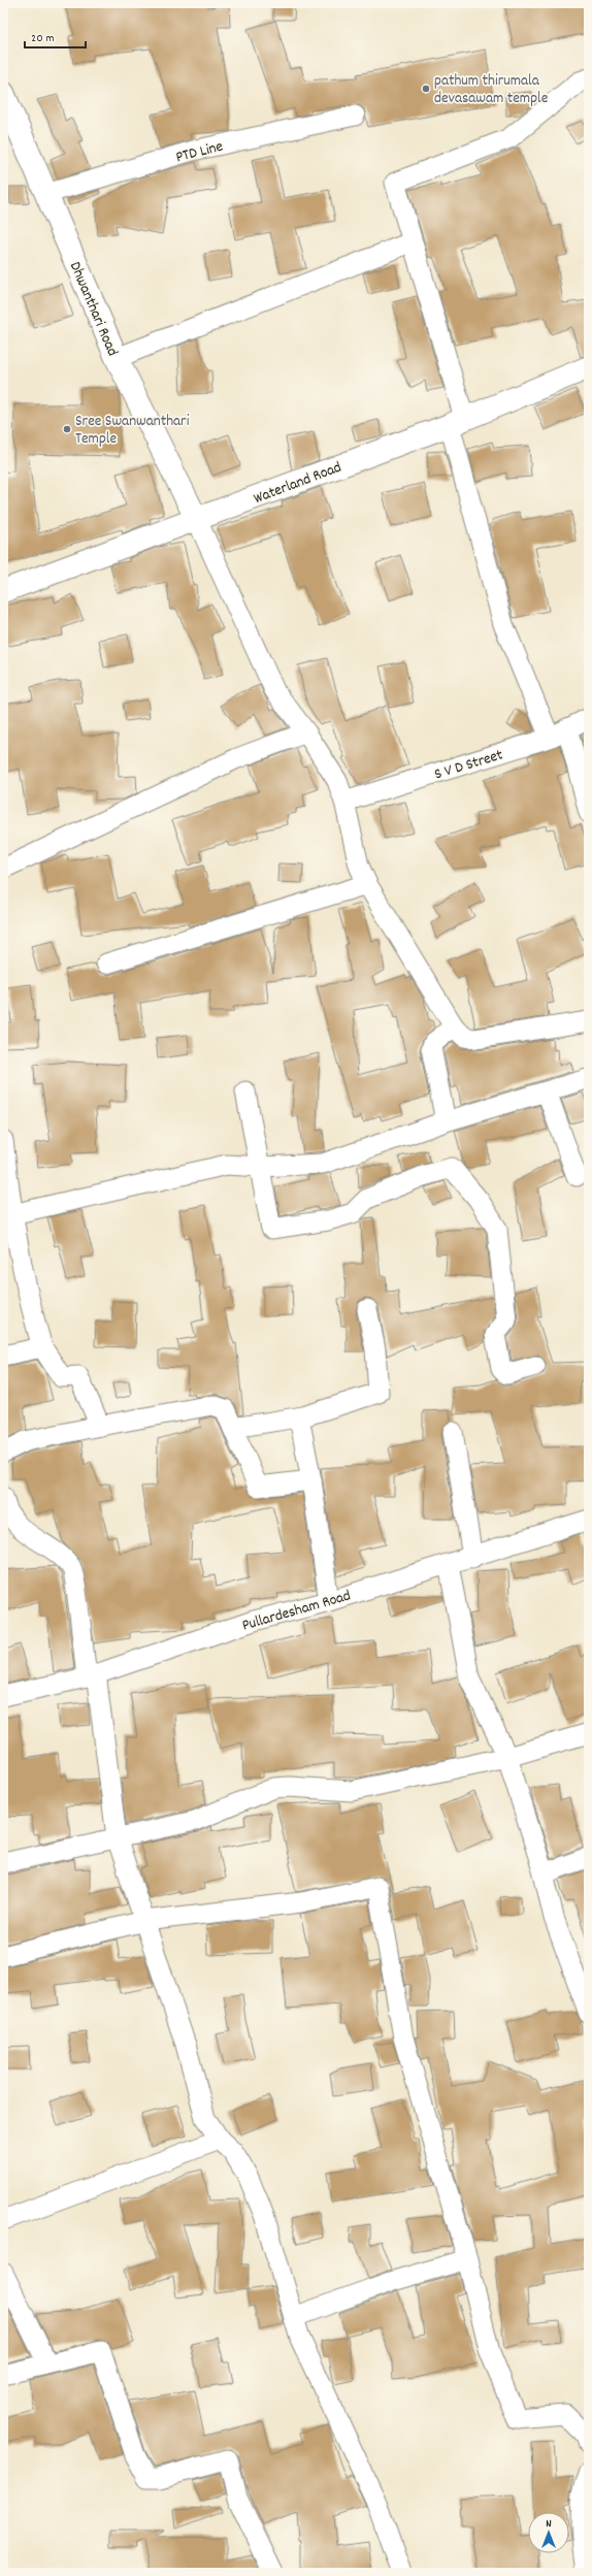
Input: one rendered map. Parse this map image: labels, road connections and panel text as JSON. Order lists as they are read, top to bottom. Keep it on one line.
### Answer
{"streets":{"main road":["Dhwanthari Road","Waterland Road"],"street":["PTD Line","S V D Street","Pullardesham Road"]},"crossings":[["PTD Line","Dhwanthari Road"],["Dhwanthari Road","Waterland Road"]],"places":["pathum thirumala devasawam temple","Sree Swanwanthari Temple"],"scale_bar":"20 m","north":"top"}
